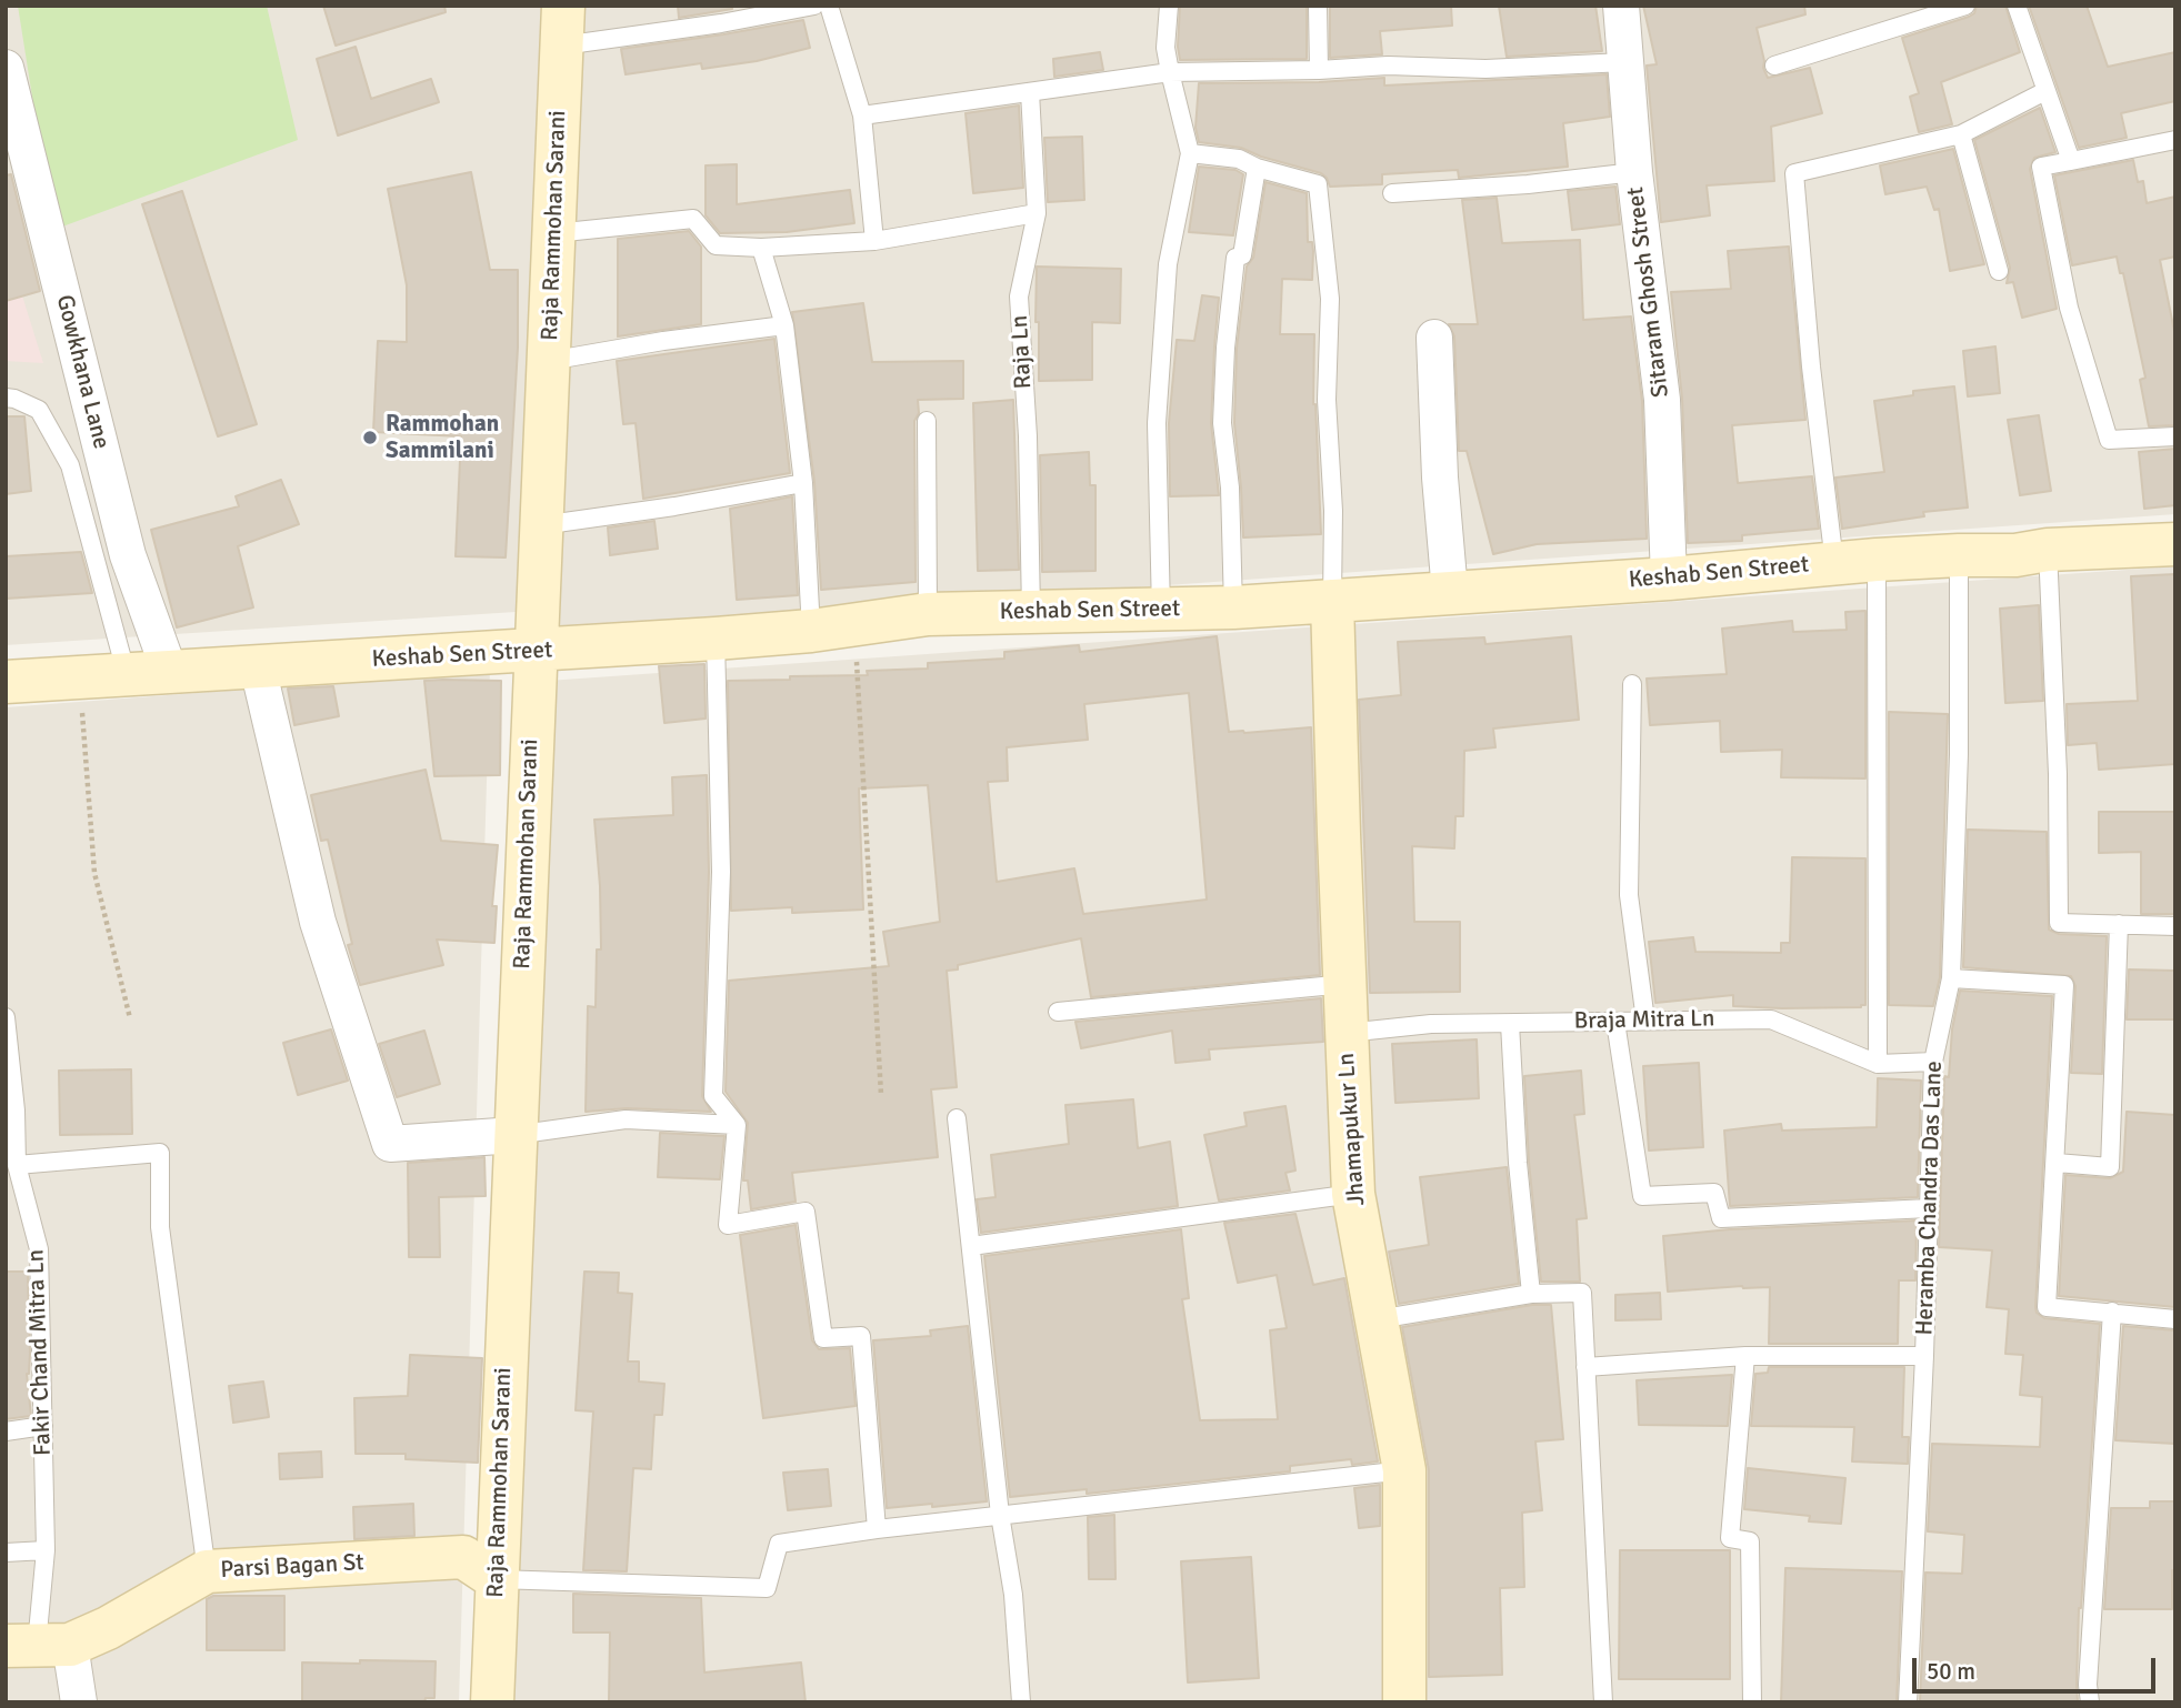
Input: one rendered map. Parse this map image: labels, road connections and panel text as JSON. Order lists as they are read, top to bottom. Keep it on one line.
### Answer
{"streets":{"main road":["Raja Rammohan Sarani","Keshab Sen Street","Jhamapukur Ln","Parsi Bagan St"],"street":["Sitaram Ghosh Street","Gowkhana Lane"],"lane":["Raja Ln","Braja Mitra Ln","Heramba Chandra Das Lane","Fakir Chand Mitra Ln"]},"crossings":[["Raja Rammohan Sarani","Keshab Sen Street"],["Raja Rammohan Sarani","Parsi Bagan St"],["Sitaram Ghosh Street","Keshab Sen Street"],["Raja Ln","Keshab Sen Street"],["Gowkhana Lane","Keshab Sen Street"],["Keshab Sen Street","Jhamapukur Ln"],["Keshab Sen Street","Heramba Chandra Das Lane"],["Braja Mitra Ln","Jhamapukur Ln"],["Braja Mitra Ln","Heramba Chandra Das Lane"],["Fakir Chand Mitra Ln","Parsi Bagan St"]],"places":["Rammohan Sammilani"],"scale_bar":"50 m"}
